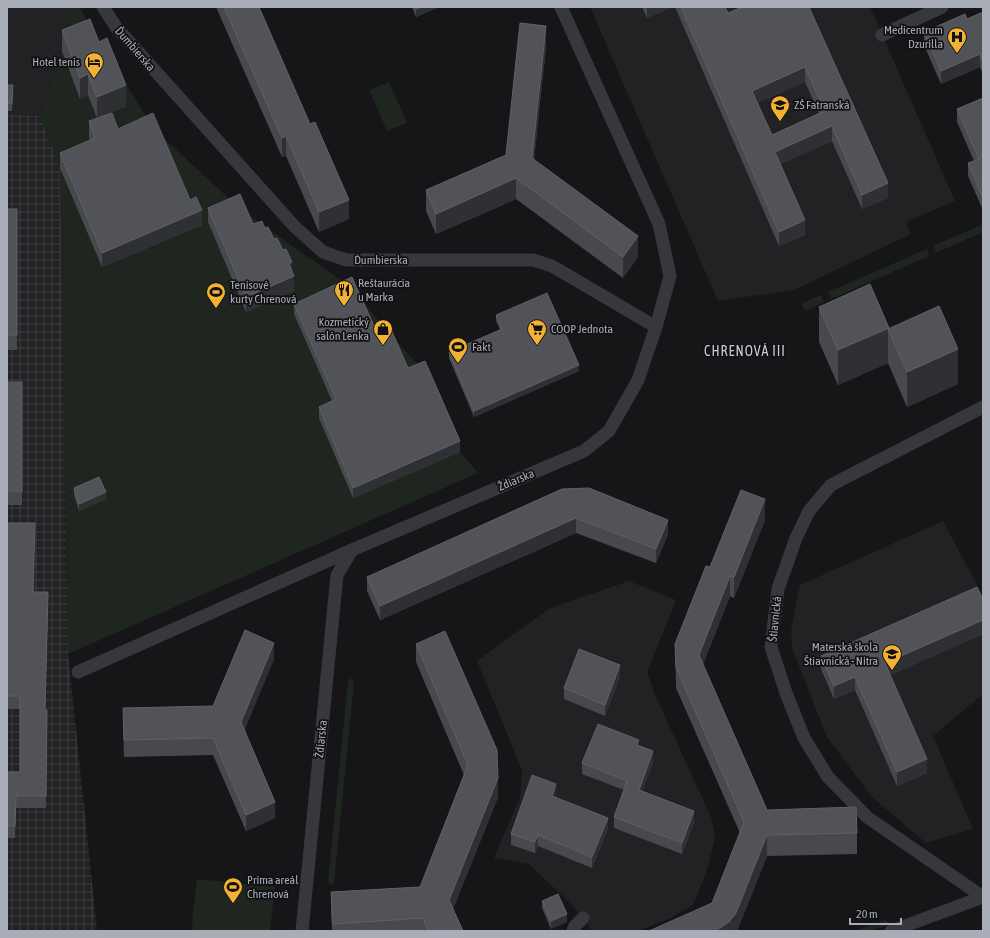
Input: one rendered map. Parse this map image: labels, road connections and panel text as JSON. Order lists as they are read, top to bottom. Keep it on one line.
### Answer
{"streets":{"street":["Ďumbierska","Ždiarska","Štiavnická"]},"crossings":[["Ďumbierska","Ždiarska"]],"districts":["CHRENOVÁ III"],"places":{"hospital":["Medicentrum Dzurilla"],"hotel":["Hotel tenis"],"school or university":["ZŠ Fatranská","Materská škola Štiavnická - Nitra"],"restaurant":["Reštaurácia u Marka"],"sports":["Tenisové kurty Chrenová","Fakt","Prima areál Chrenová"],"shop":["Kozmetický salón Lenka"],"supermarket":["COOP Jednota"]},"scale_bar":"20 m"}
